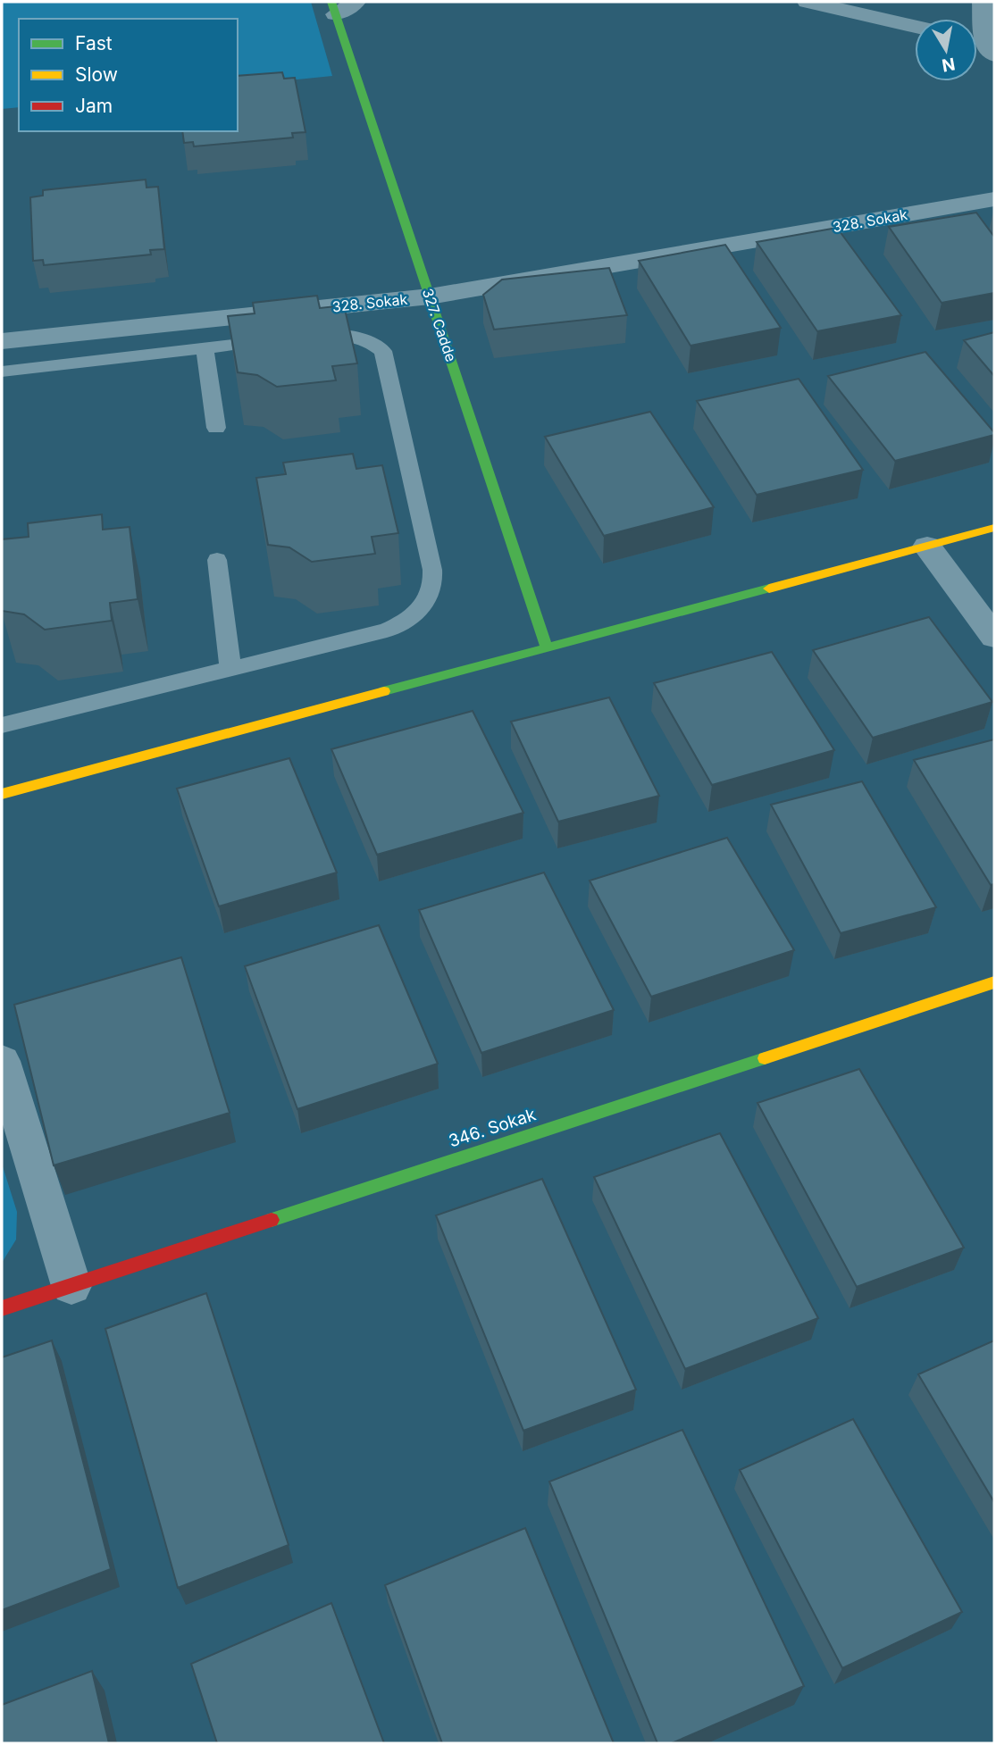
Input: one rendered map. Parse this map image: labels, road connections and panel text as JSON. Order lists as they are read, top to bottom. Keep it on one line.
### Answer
{"streets":{"street":["328. Sokak","327. Cadde","346. Sokak"]},"crossings":[["328. Sokak","327. Cadde"]],"legend":["Fast","Slow","Jam"],"north":"bottom"}
